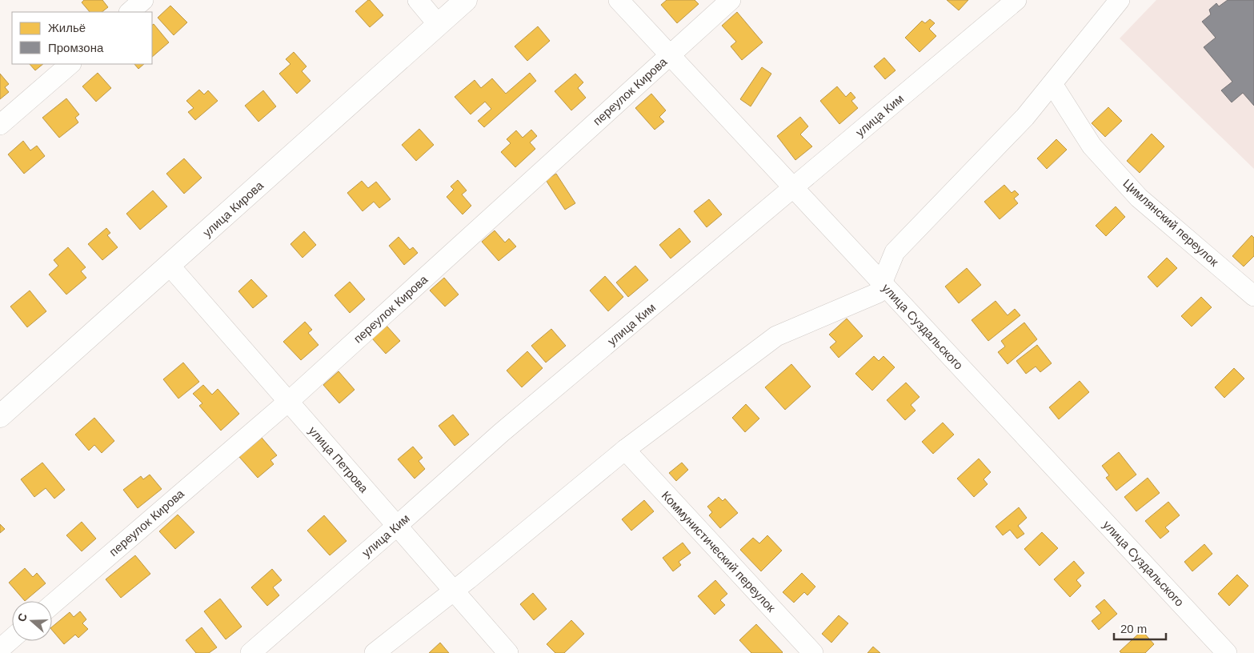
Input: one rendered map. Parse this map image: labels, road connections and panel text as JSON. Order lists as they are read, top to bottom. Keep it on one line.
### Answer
{"streets":{"street":["переулок Кирова","улица Ким","улица Кирова","Цимлянский переулок","улица Суздальского","улица Петрова","Коммунистический переулок"]},"crossings":[["переулок Кирова","улица Суздальского"],["переулок Кирова","улица Петрова"],["улица Ким","улица Суздальского"],["улица Ким","улица Петрова"],["улица Кирова","улица Петрова"]],"legend":["Жильё","Промзона"],"scale_bar":"20 m","north":"left"}
